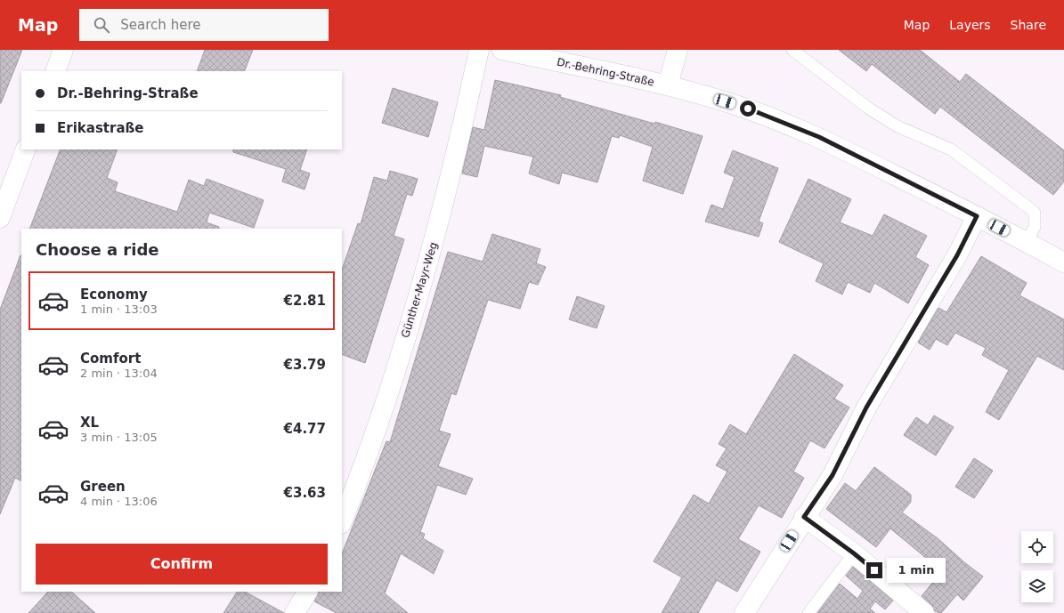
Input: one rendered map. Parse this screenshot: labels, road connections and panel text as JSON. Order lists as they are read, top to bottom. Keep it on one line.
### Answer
{"streets":{"street":["Dr.-Behring-Straße","Günther-Mayr-Weg"]},"page":{"header":"Map","search":"Search here","nav":["Map","Layers","Share"],"banner":["Dr.-Behring-Straße","Erikastraße"],"heading":"Choose a ride","list":[{"name":"Economy","note":"1 min · 13:03","value":"€2.81"},{"name":"Comfort","note":"2 min · 13:04","value":"€3.79"},{"name":"XL","note":"3 min · 13:05","value":"€4.77"},{"name":"Green","note":"4 min · 13:06","value":"€3.63"}],"buttons":"Confirm","bubble":"1 min"}}
